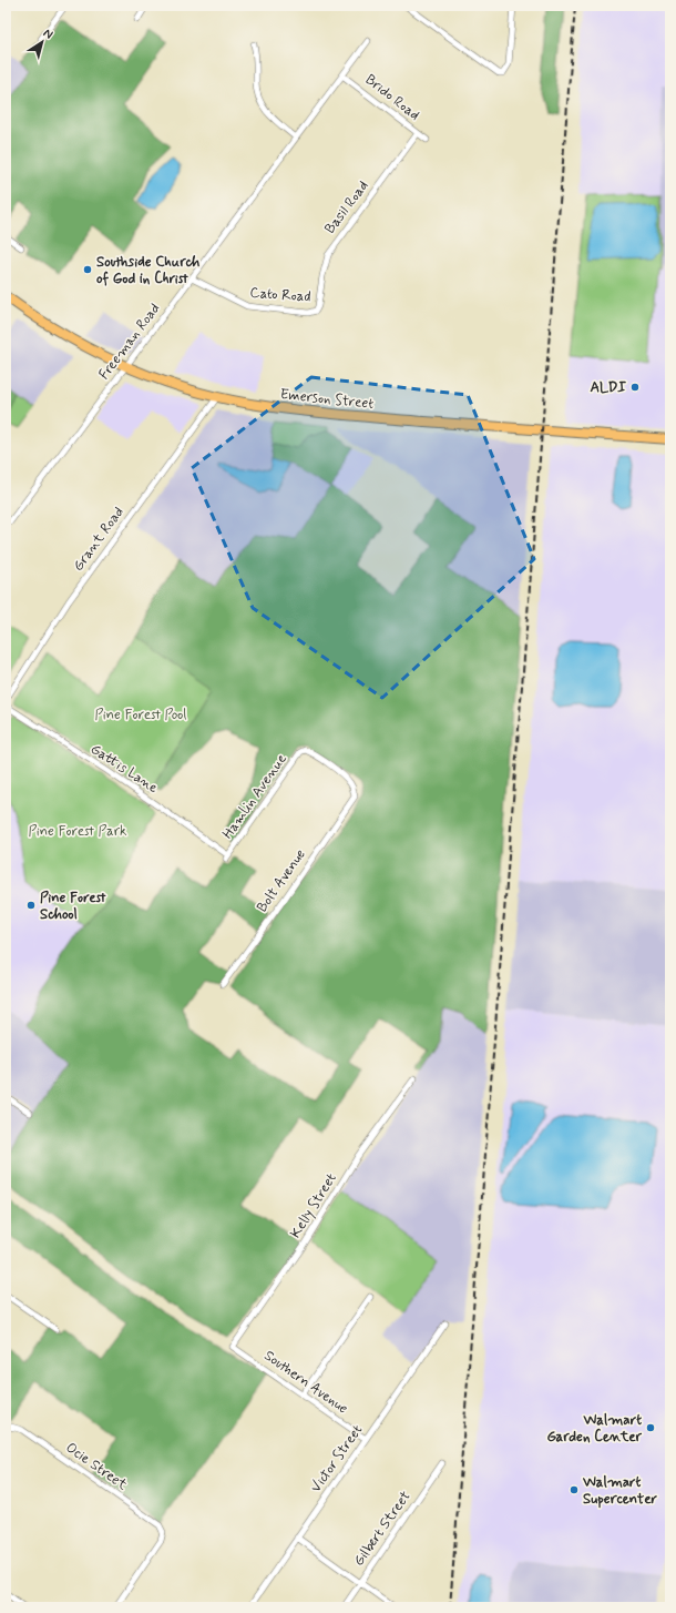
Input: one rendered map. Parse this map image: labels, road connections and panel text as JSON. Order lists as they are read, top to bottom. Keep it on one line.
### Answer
{"streets":{"main road":["Emerson Street"],"street":["Brido Road","Basil Road","Cato Road","Freeman Road","Grant Road","Gattis Lane","Hamlin Avenue","Bolt Avenue","Kelly Street","Southern Avenue","Victor Street","Ocie Street","Gilbert Street"]},"crossings":[["Brido Road","Basil Road"],["Brido Road","Freeman Road"],["Basil Road","Cato Road"],["Cato Road","Freeman Road"],["Freeman Road","Emerson Street"],["Emerson Street","Grant Road"],["Gattis Lane","Hamlin Avenue"],["Hamlin Avenue","Bolt Avenue"],["Kelly Street","Southern Avenue"],["Southern Avenue","Victor Street"]],"parks":["Pine Forest Pool","Pine Forest Park"],"places":["Southside Church of God in Christ","ALDI","Pine Forest School","Walmart Garden Center","Walmart Supercenter"],"north":"top right"}
